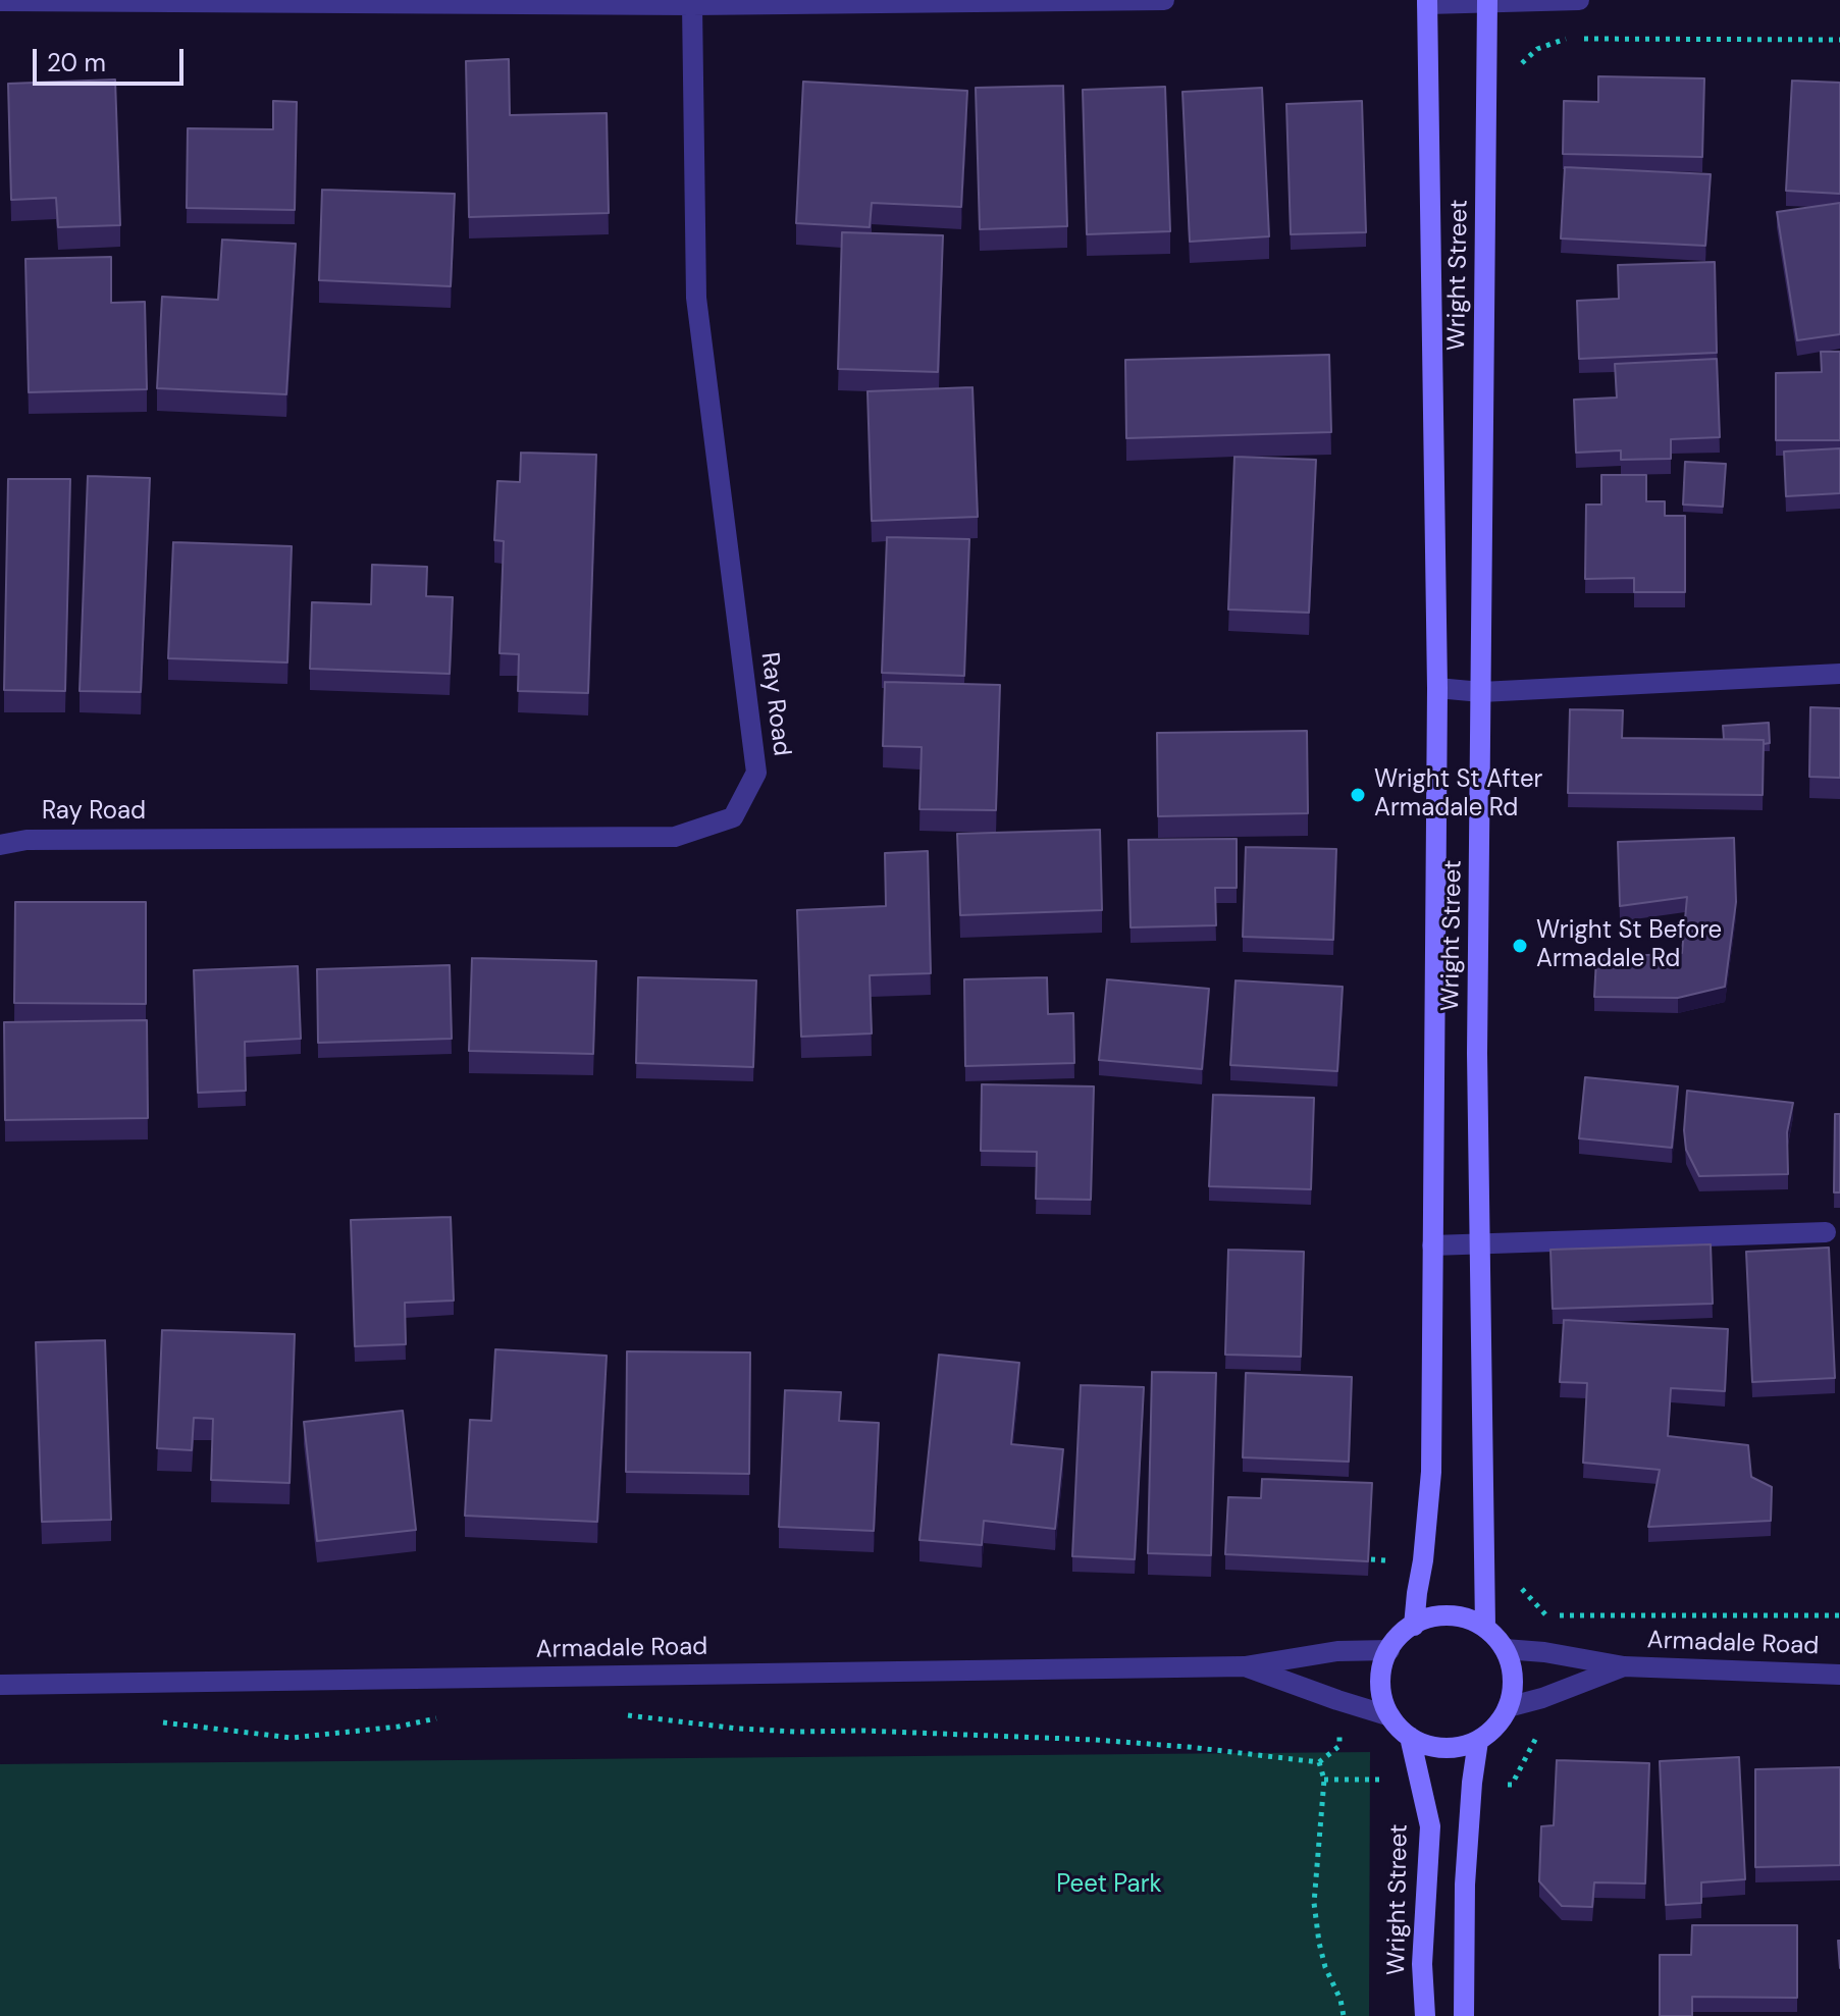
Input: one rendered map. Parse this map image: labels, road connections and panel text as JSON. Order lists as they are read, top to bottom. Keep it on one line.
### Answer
{"streets":{"street":["Wright Street","Ray Road","Armadale Road"]},"crossings":[["Wright Street","Armadale Road"]],"parks":["Peet Park"],"places":["Wright St After Armadale Rd","Wright St Before Armadale Rd"],"scale_bar":"20 m"}
